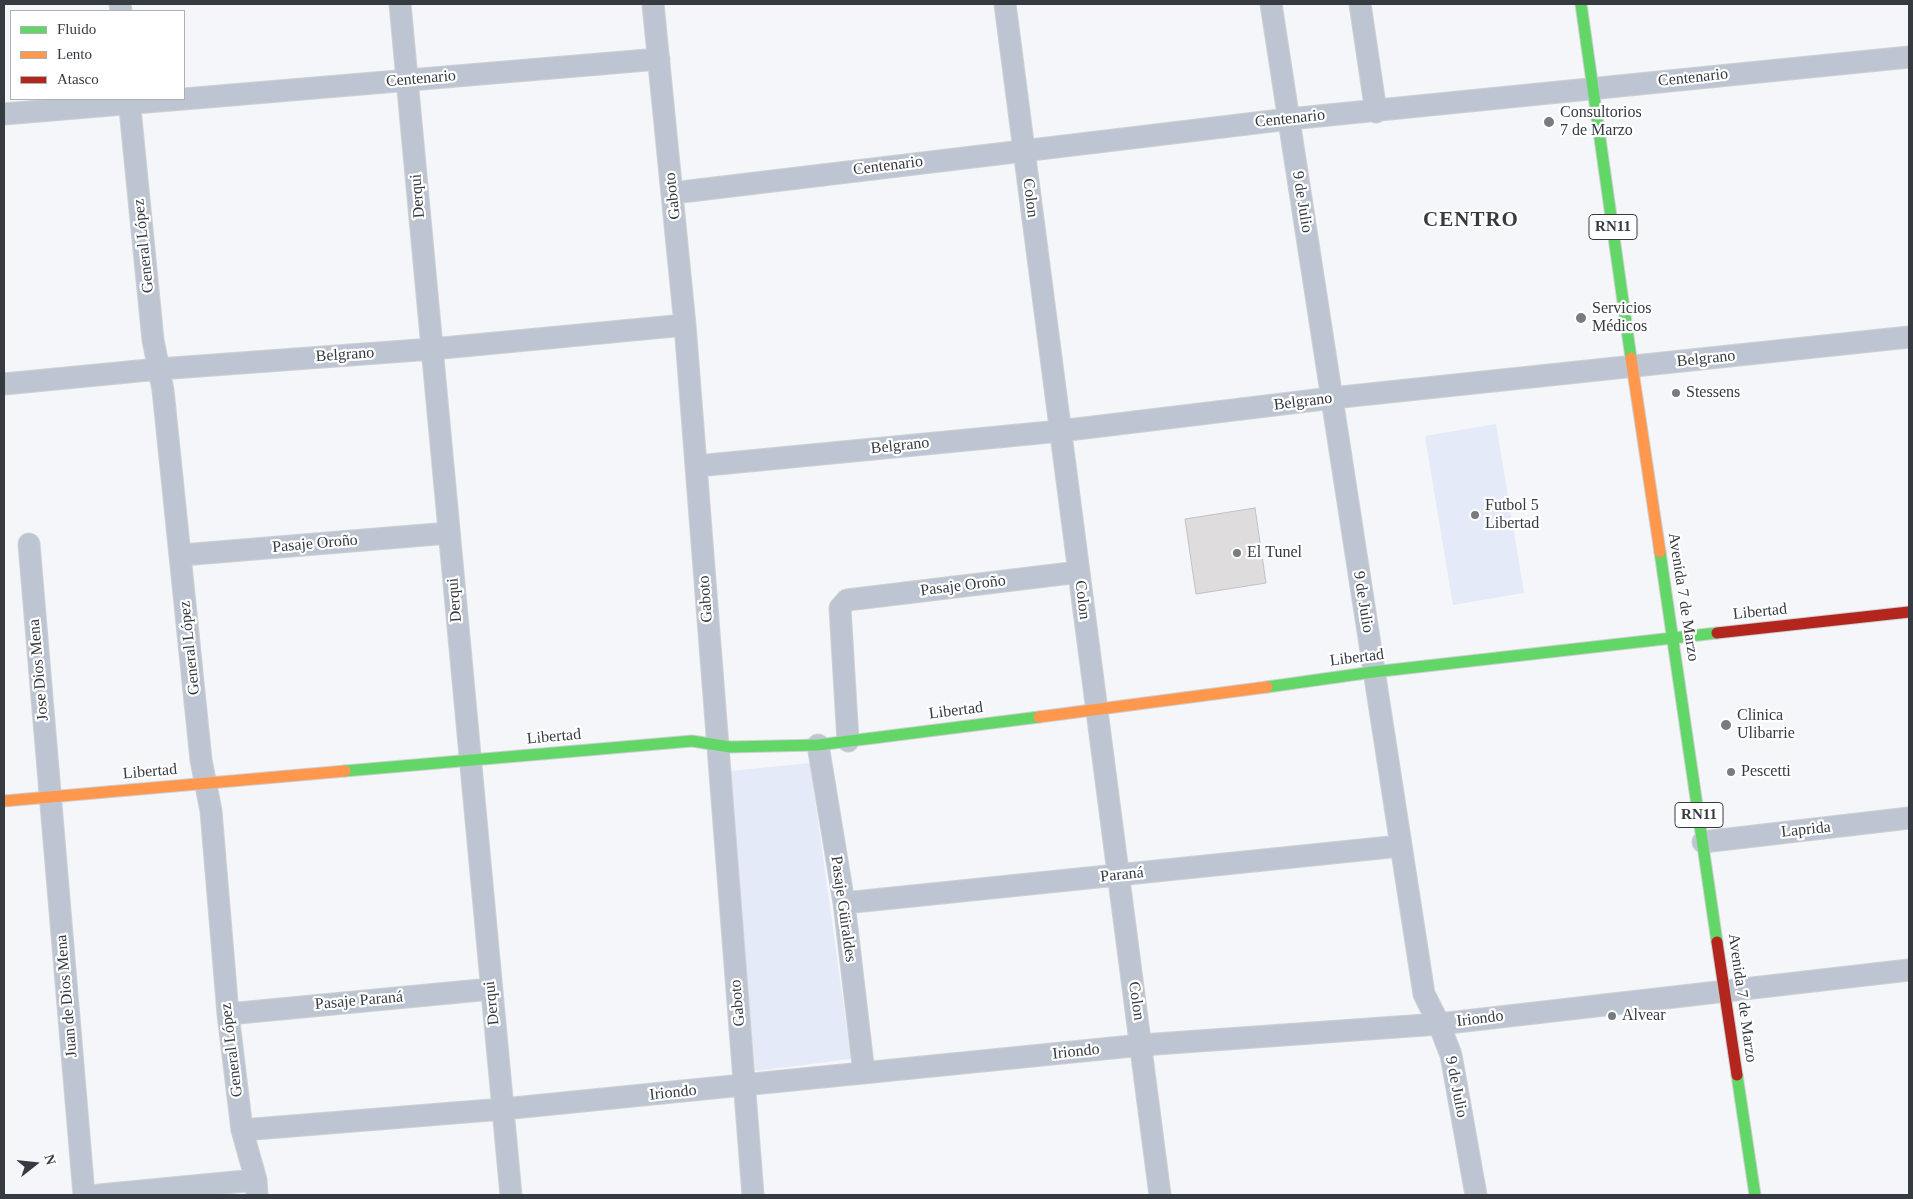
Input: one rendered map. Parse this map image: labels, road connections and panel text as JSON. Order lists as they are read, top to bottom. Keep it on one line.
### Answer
{"streets":{"street":["Centenario","Derqui","Gaboto","Colon","9 de Julio","RN11","General López","Belgrano","Pasaje Oroño","Avenida 7 de Marzo","Libertad","Jose Dios Mena","Laprida","Paraná","Pasaje Güiraldes","Juan de Dios Mena","Pasaje Paraná","Iriondo"]},"crossings":[["Centenario","Derqui"],["Centenario","Gaboto"],["Centenario","Colon"],["Centenario","9 de Julio"],["Centenario","General López"],["Centenario","Avenida 7 de Marzo"],["Derqui","Belgrano"],["Derqui","Pasaje Oroño"],["Derqui","Libertad"],["Derqui","Pasaje Paraná"],["Derqui","Iriondo"],["Gaboto","Belgrano"],["Gaboto","Libertad"],["Gaboto","Iriondo"],["Colon","Belgrano"],["Colon","Pasaje Oroño"],["Colon","Libertad"],["Colon","Paraná"],["Colon","Iriondo"],["9 de Julio","Belgrano"],["9 de Julio","Libertad"],["9 de Julio","Paraná"],["9 de Julio","Iriondo"],["General López","Belgrano"],["General López","Pasaje Oroño"],["General López","Libertad"],["General López","Pasaje Paraná"],["General López","Iriondo"],["Belgrano","Avenida 7 de Marzo"],["Pasaje Oroño","Libertad"],["Avenida 7 de Marzo","Libertad"],["Avenida 7 de Marzo","Laprida"],["Avenida 7 de Marzo","Iriondo"],["Libertad","Jose Dios Mena"],["Libertad","Pasaje Güiraldes"],["Libertad","Juan de Dios Mena"],["Jose Dios Mena","Juan de Dios Mena"],["Paraná","Pasaje Güiraldes"],["Pasaje Güiraldes","Iriondo"]],"districts":["CENTRO"],"places":["Consultorios 7 de Marzo","Servicios Médicos","Stessens","Futbol 5 Libertad","El Tunel","Clinica Ulibarrie","Pescetti","Alvear"],"legend":["Fluido","Lento","Atasco"],"north":"right"}
